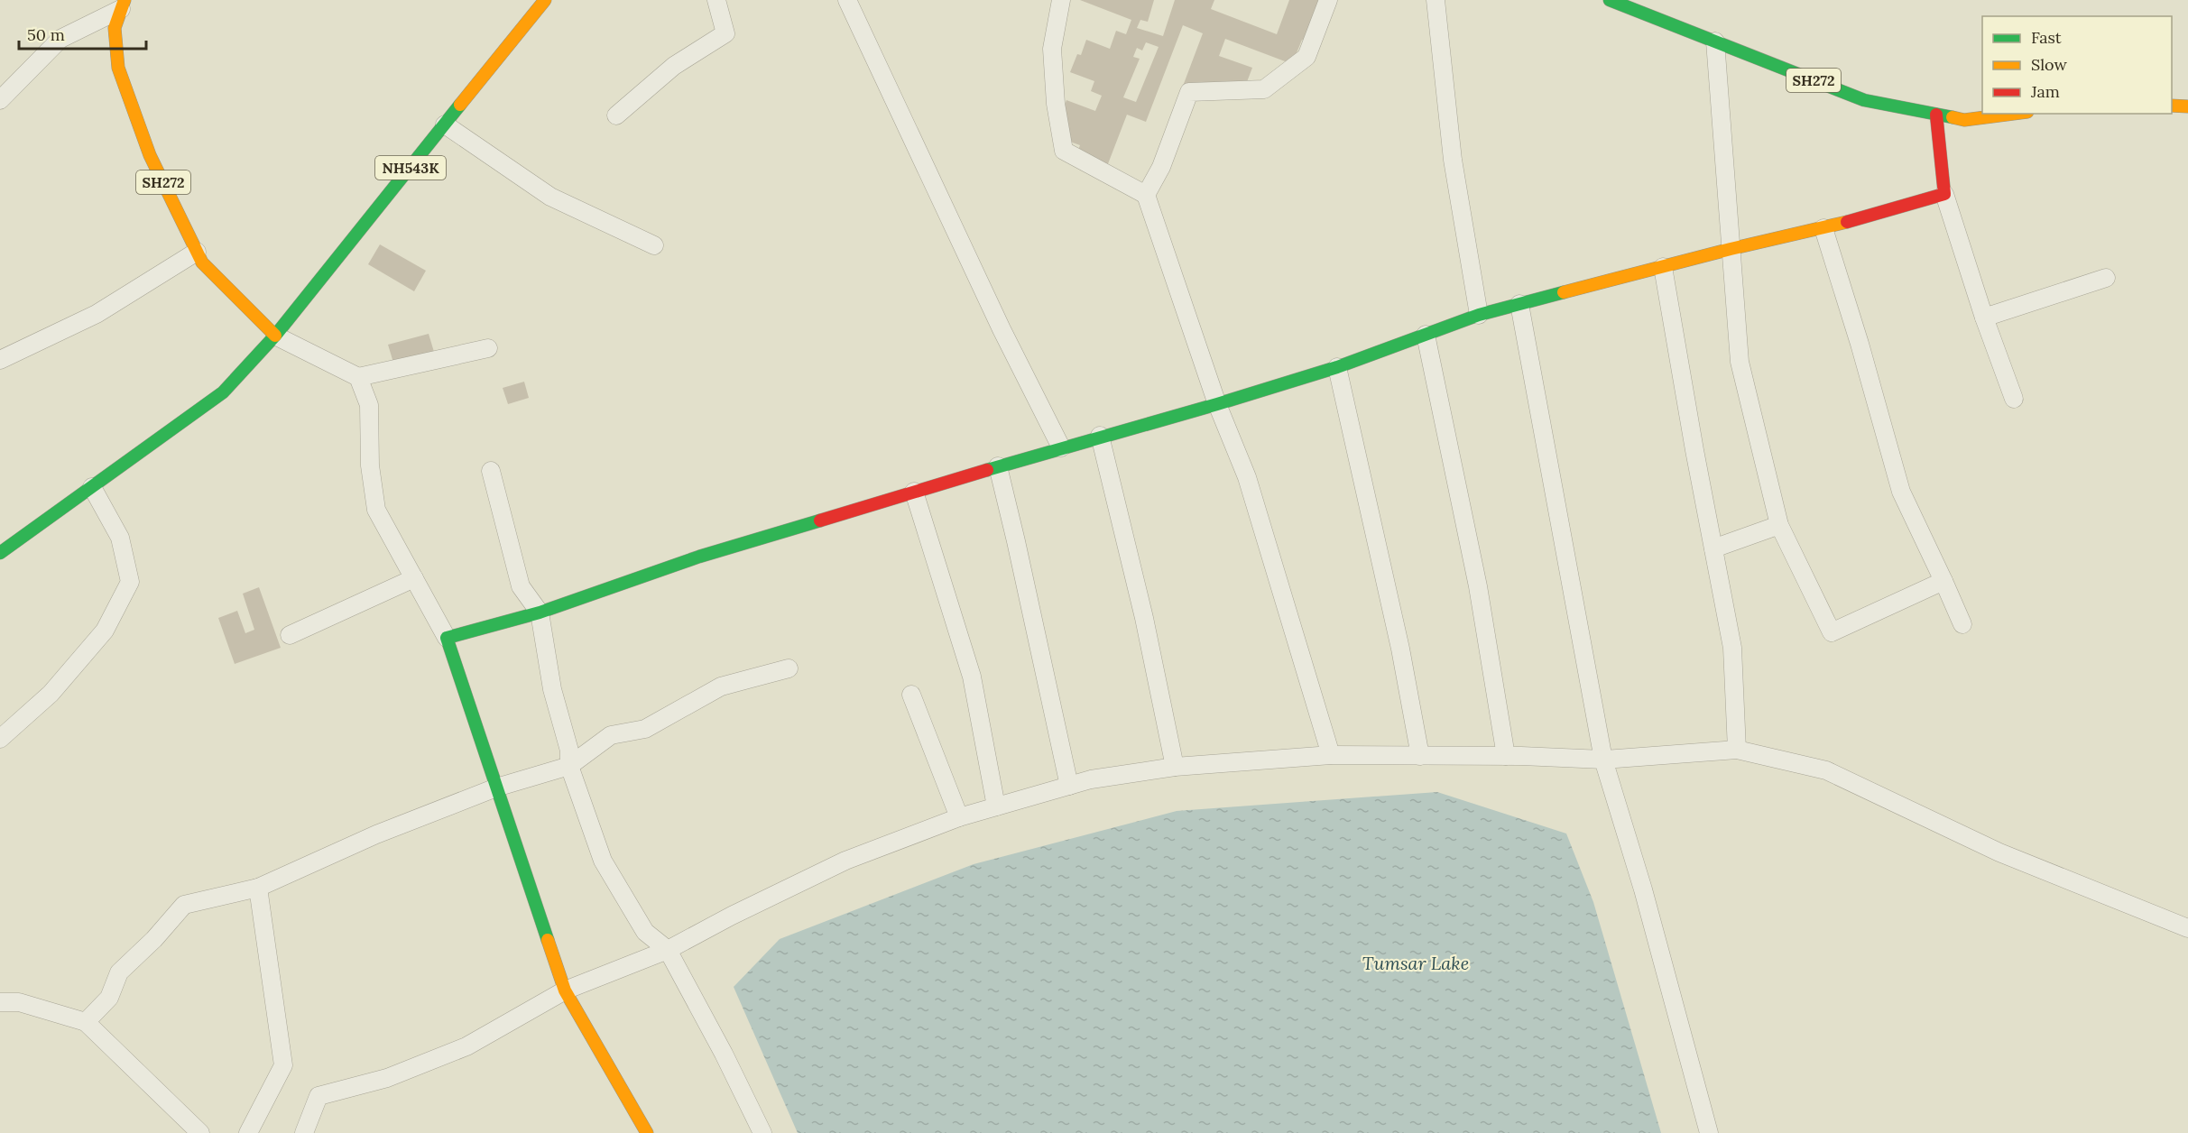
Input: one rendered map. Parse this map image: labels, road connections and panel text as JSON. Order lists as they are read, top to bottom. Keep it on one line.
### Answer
{"streets":{"main road":["SH272","NH543K"]},"crossings":[["SH272","NH543K"]],"water":["Tumsar Lake"],"legend":["Fast","Slow","Jam"],"scale_bar":"50 m"}
